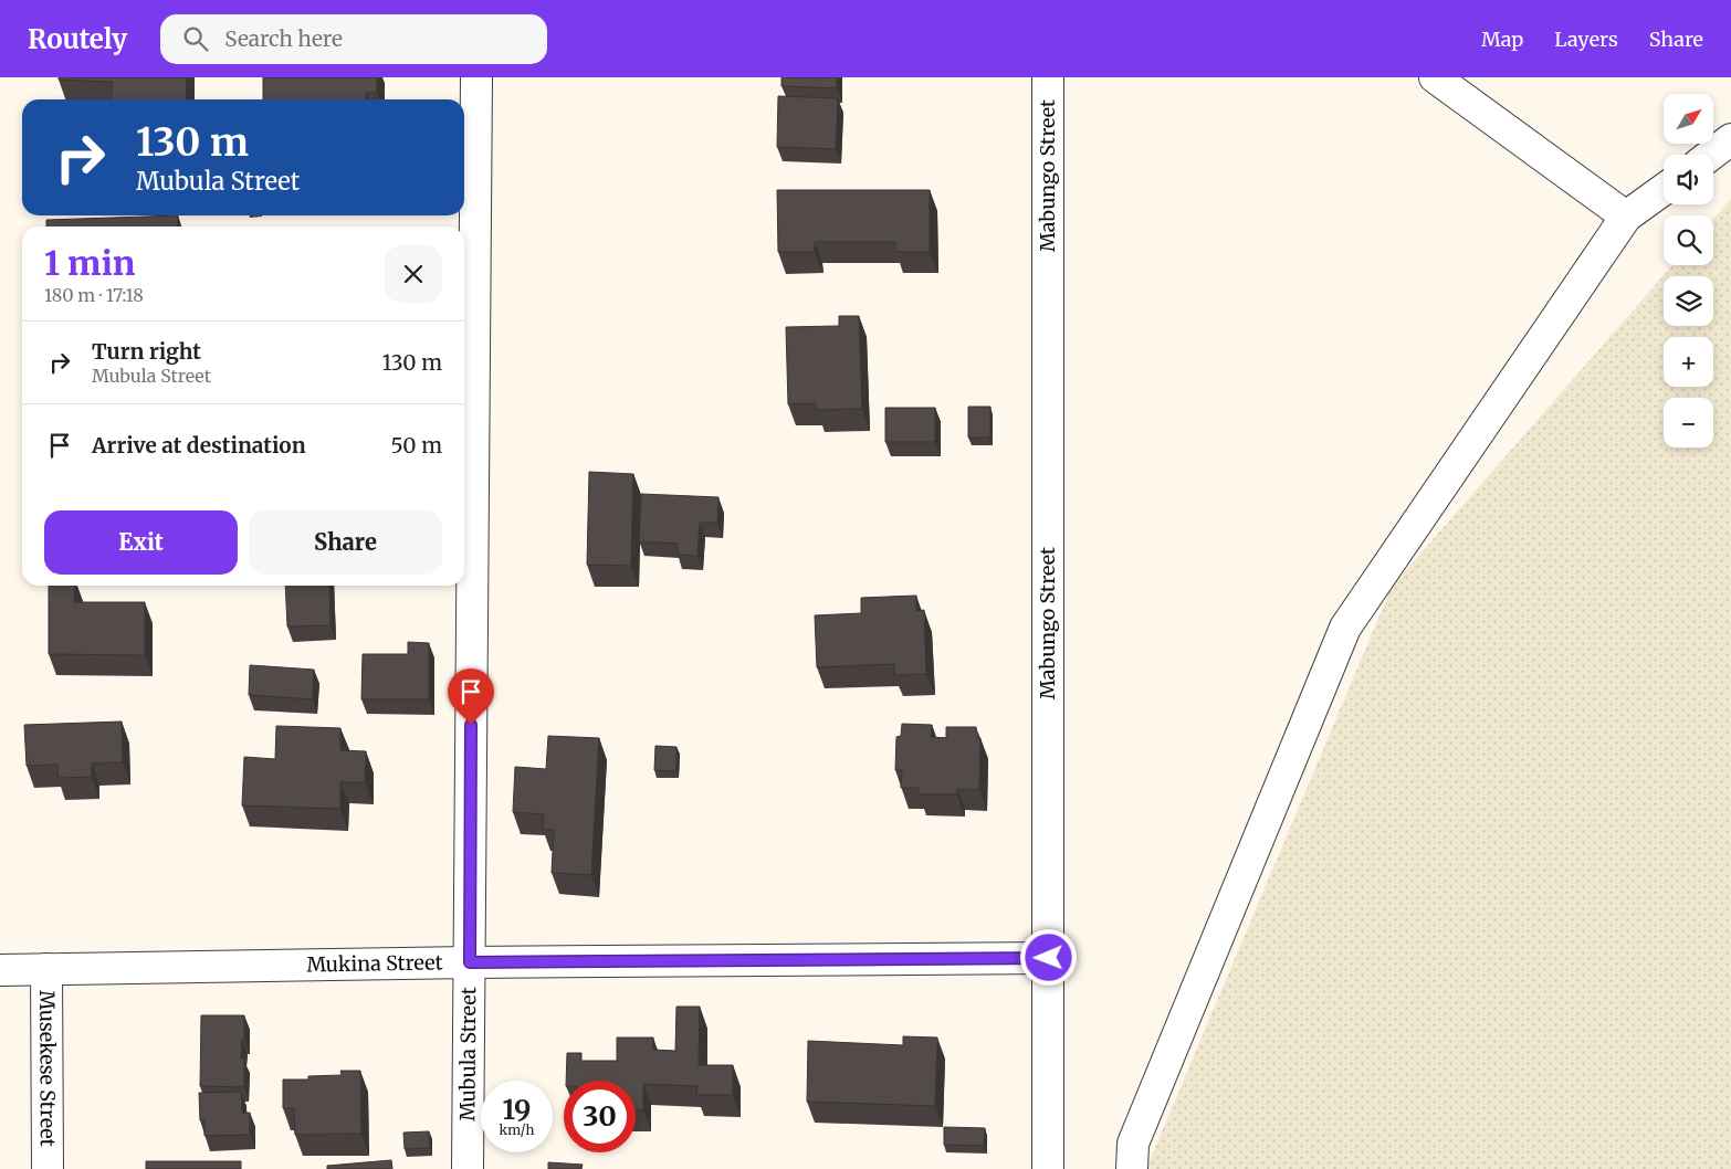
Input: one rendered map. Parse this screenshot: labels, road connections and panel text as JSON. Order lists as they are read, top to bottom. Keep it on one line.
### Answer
{"streets":{"street":["Mabungo Street","Mukina Street","Mubula Street","Musekese Street"]},"crossings":[["Mabungo Street","Mukina Street"],["Mukina Street","Mubula Street"],["Mukina Street","Musekese Street"]],"north":"top right","page":{"header":"Routely","search":"Search here","nav":["Map","Layers","Share"],"map_buttons":["+","−"],"turn":["130 m","Mubula Street"],"heading":["1 min","180 m · 17:18"],"list":[{"name":"Turn right","note":"Mubula Street","value":"130 m"},{"name":"Arrive at destination","value":"50 m"}],"buttons":["Exit","Share"],"speed":"19 km/h","limit":"30"}}
